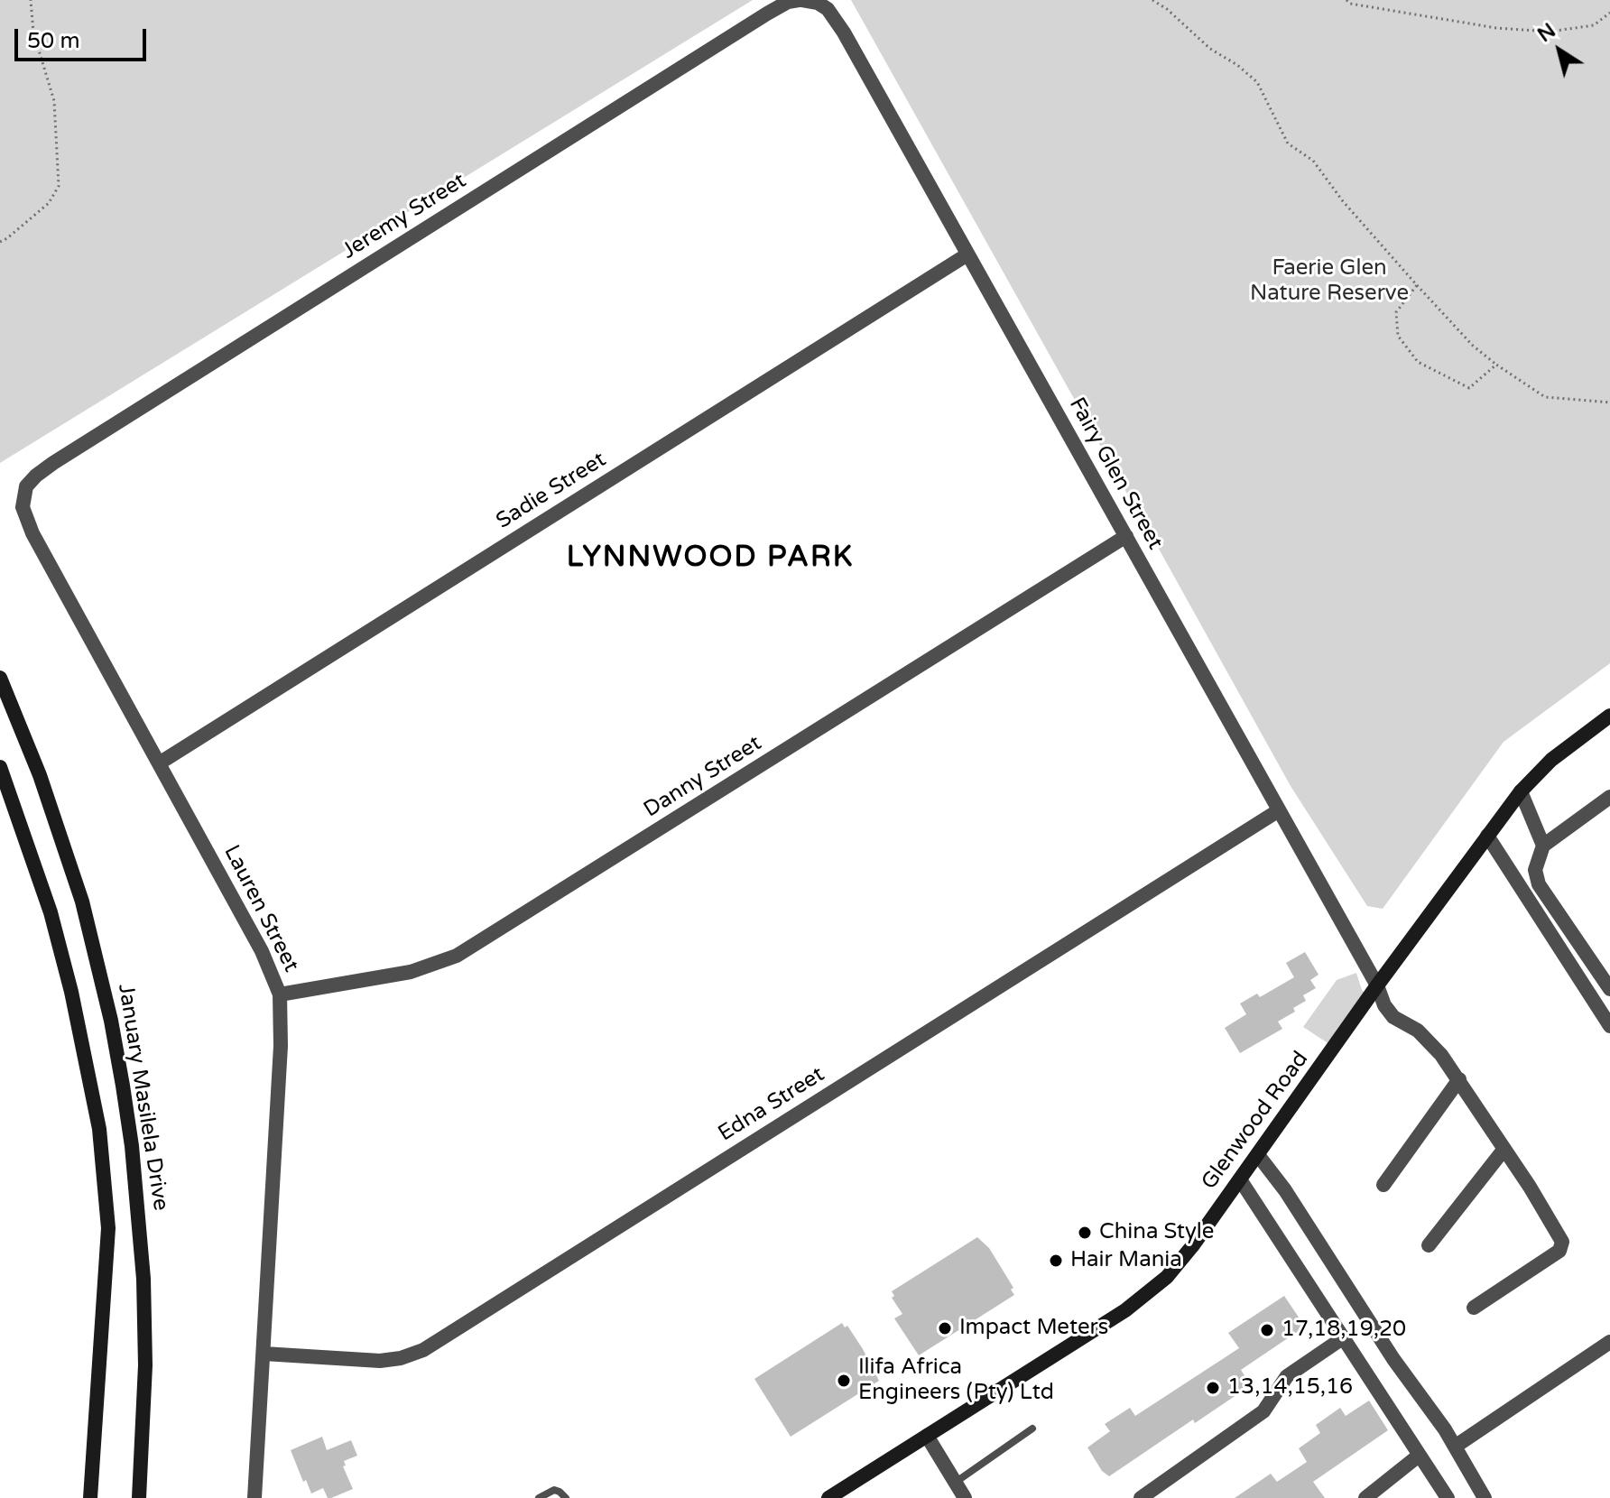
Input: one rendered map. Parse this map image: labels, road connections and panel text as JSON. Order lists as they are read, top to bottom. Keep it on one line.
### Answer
{"streets":{"main road":["January Masilela Drive","Glenwood Road"],"street":["Jeremy Street","Fairy Glen Street","Sadie Street","Danny Street","Lauren Street","Edna Street"]},"crossings":[["Jeremy Street","Fairy Glen Street"],["Jeremy Street","Lauren Street"],["Fairy Glen Street","Sadie Street"],["Fairy Glen Street","Danny Street"],["Fairy Glen Street","Edna Street"],["Fairy Glen Street","Glenwood Road"],["Sadie Street","Lauren Street"],["Danny Street","Lauren Street"],["Lauren Street","Edna Street"]],"districts":["LYNNWOOD PARK"],"parks":["Faerie Glen Nature Reserve"],"places":["China Style","Hair Mania","Impact Meters","17,18,19,20","Ilifa Africa Engineers (Pty) Ltd","13,14,15,16"],"scale_bar":"50 m","north":"top left"}
